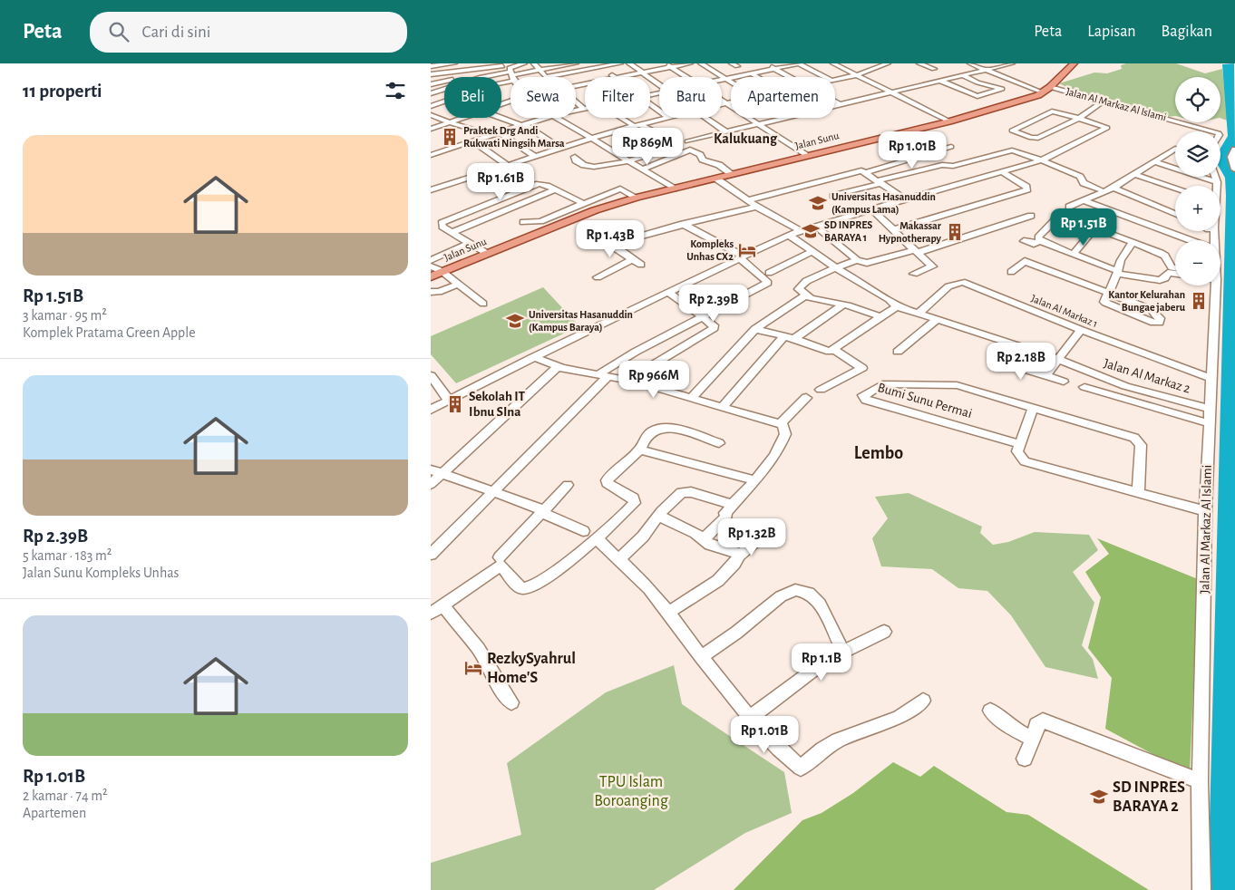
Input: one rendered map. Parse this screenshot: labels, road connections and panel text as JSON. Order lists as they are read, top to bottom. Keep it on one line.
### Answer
{"streets":{"main road":["Jalan Sunu"],"street":["Jalan Al Markaz Al Islami","Jalan Al Markaz 1","Jalan Al Markaz 2","Bumi Sunu Permai"]},"crossings":[["Jalan Al Markaz Al Islami","Jalan Sunu"],["Jalan Al Markaz Al Islami","Jalan Al Markaz 1"],["Jalan Al Markaz Al Islami","Jalan Al Markaz 2"],["Jalan Al Markaz 1","Jalan Al Markaz 2"]],"districts":["Kalukuang","Lembo"],"parks":["TPU Islam Boroanging"],"places":{"building":["Praktek Drg Andi Rukwati Ningsih Marsa","Makassar Hypnotherapy","Kantor Kelurahan Bungae jaberu","Sekolah IT Ibnu SIna"],"school or university":["Universitas Hasanuddin (Kampus Lama)","SD INPRES BARAYA 1","Universitas Hasanuddin (Kampus Baraya)","SD INPRES BARAYA 2"],"hotel":["Kompleks Unhas CX2","RezkySyahrul Home'S"]},"page":{"header":"Peta","search":"Cari di sini","nav":["Peta","Lapisan","Bagikan"],"heading":"11 properti","map_buttons":["+","−"],"chip":["Beli","Sewa","Filter","Baru","Apartemen"],"list":[{"name":"Rp 1.51B","note":"3 kamar · 95 m² · Komplek Pratama Green Apple"},{"name":"Rp 2.39B","note":"5 kamar · 183 m² · Jalan Sunu Kompleks Unhas"},{"name":"Rp 1.01B","note":"2 kamar · 74 m² · Apartemen"}],"price":["Rp 869M","Rp 1.01B","Rp 1.61B","Rp 1.51B","Rp 1.43B","Rp 2.39B","Rp 2.18B","Rp 966M","Rp 1.32B","Rp 1.1B","Rp 1.01B"]}}
